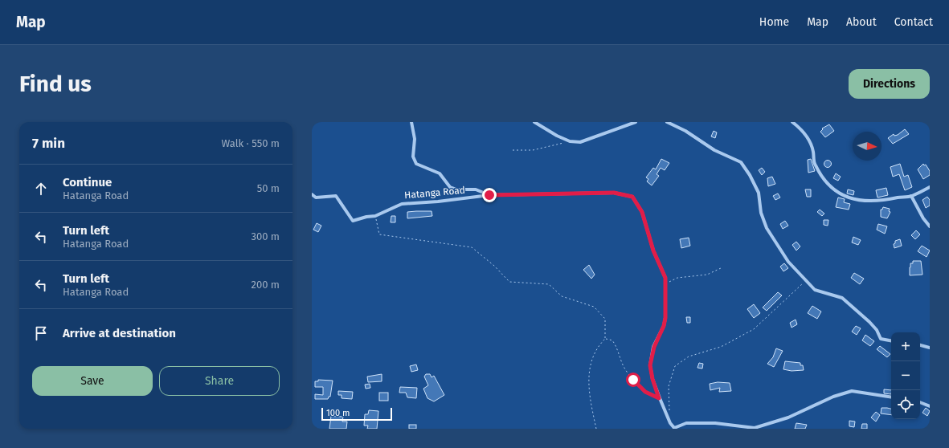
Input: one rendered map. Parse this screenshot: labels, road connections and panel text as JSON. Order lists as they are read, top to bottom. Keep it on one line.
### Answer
{"streets":{"street":["Hatanga Road"]},"scale_bar":"100 m","north":"right","page":{"header":"Map","nav":["Home","Map","About","Contact"],"buttons":["Directions",["Save","Share"]],"title":"Find us","heading":["7 min","Walk · 550 m"],"list":[["Continue","Hatanga Road","50 m"],["Turn left","Hatanga Road","300 m"],["Turn left","Hatanga Road","200 m"],"Arrive at destination"],"map_buttons":["+","−"],"scale":"100 m"}}
